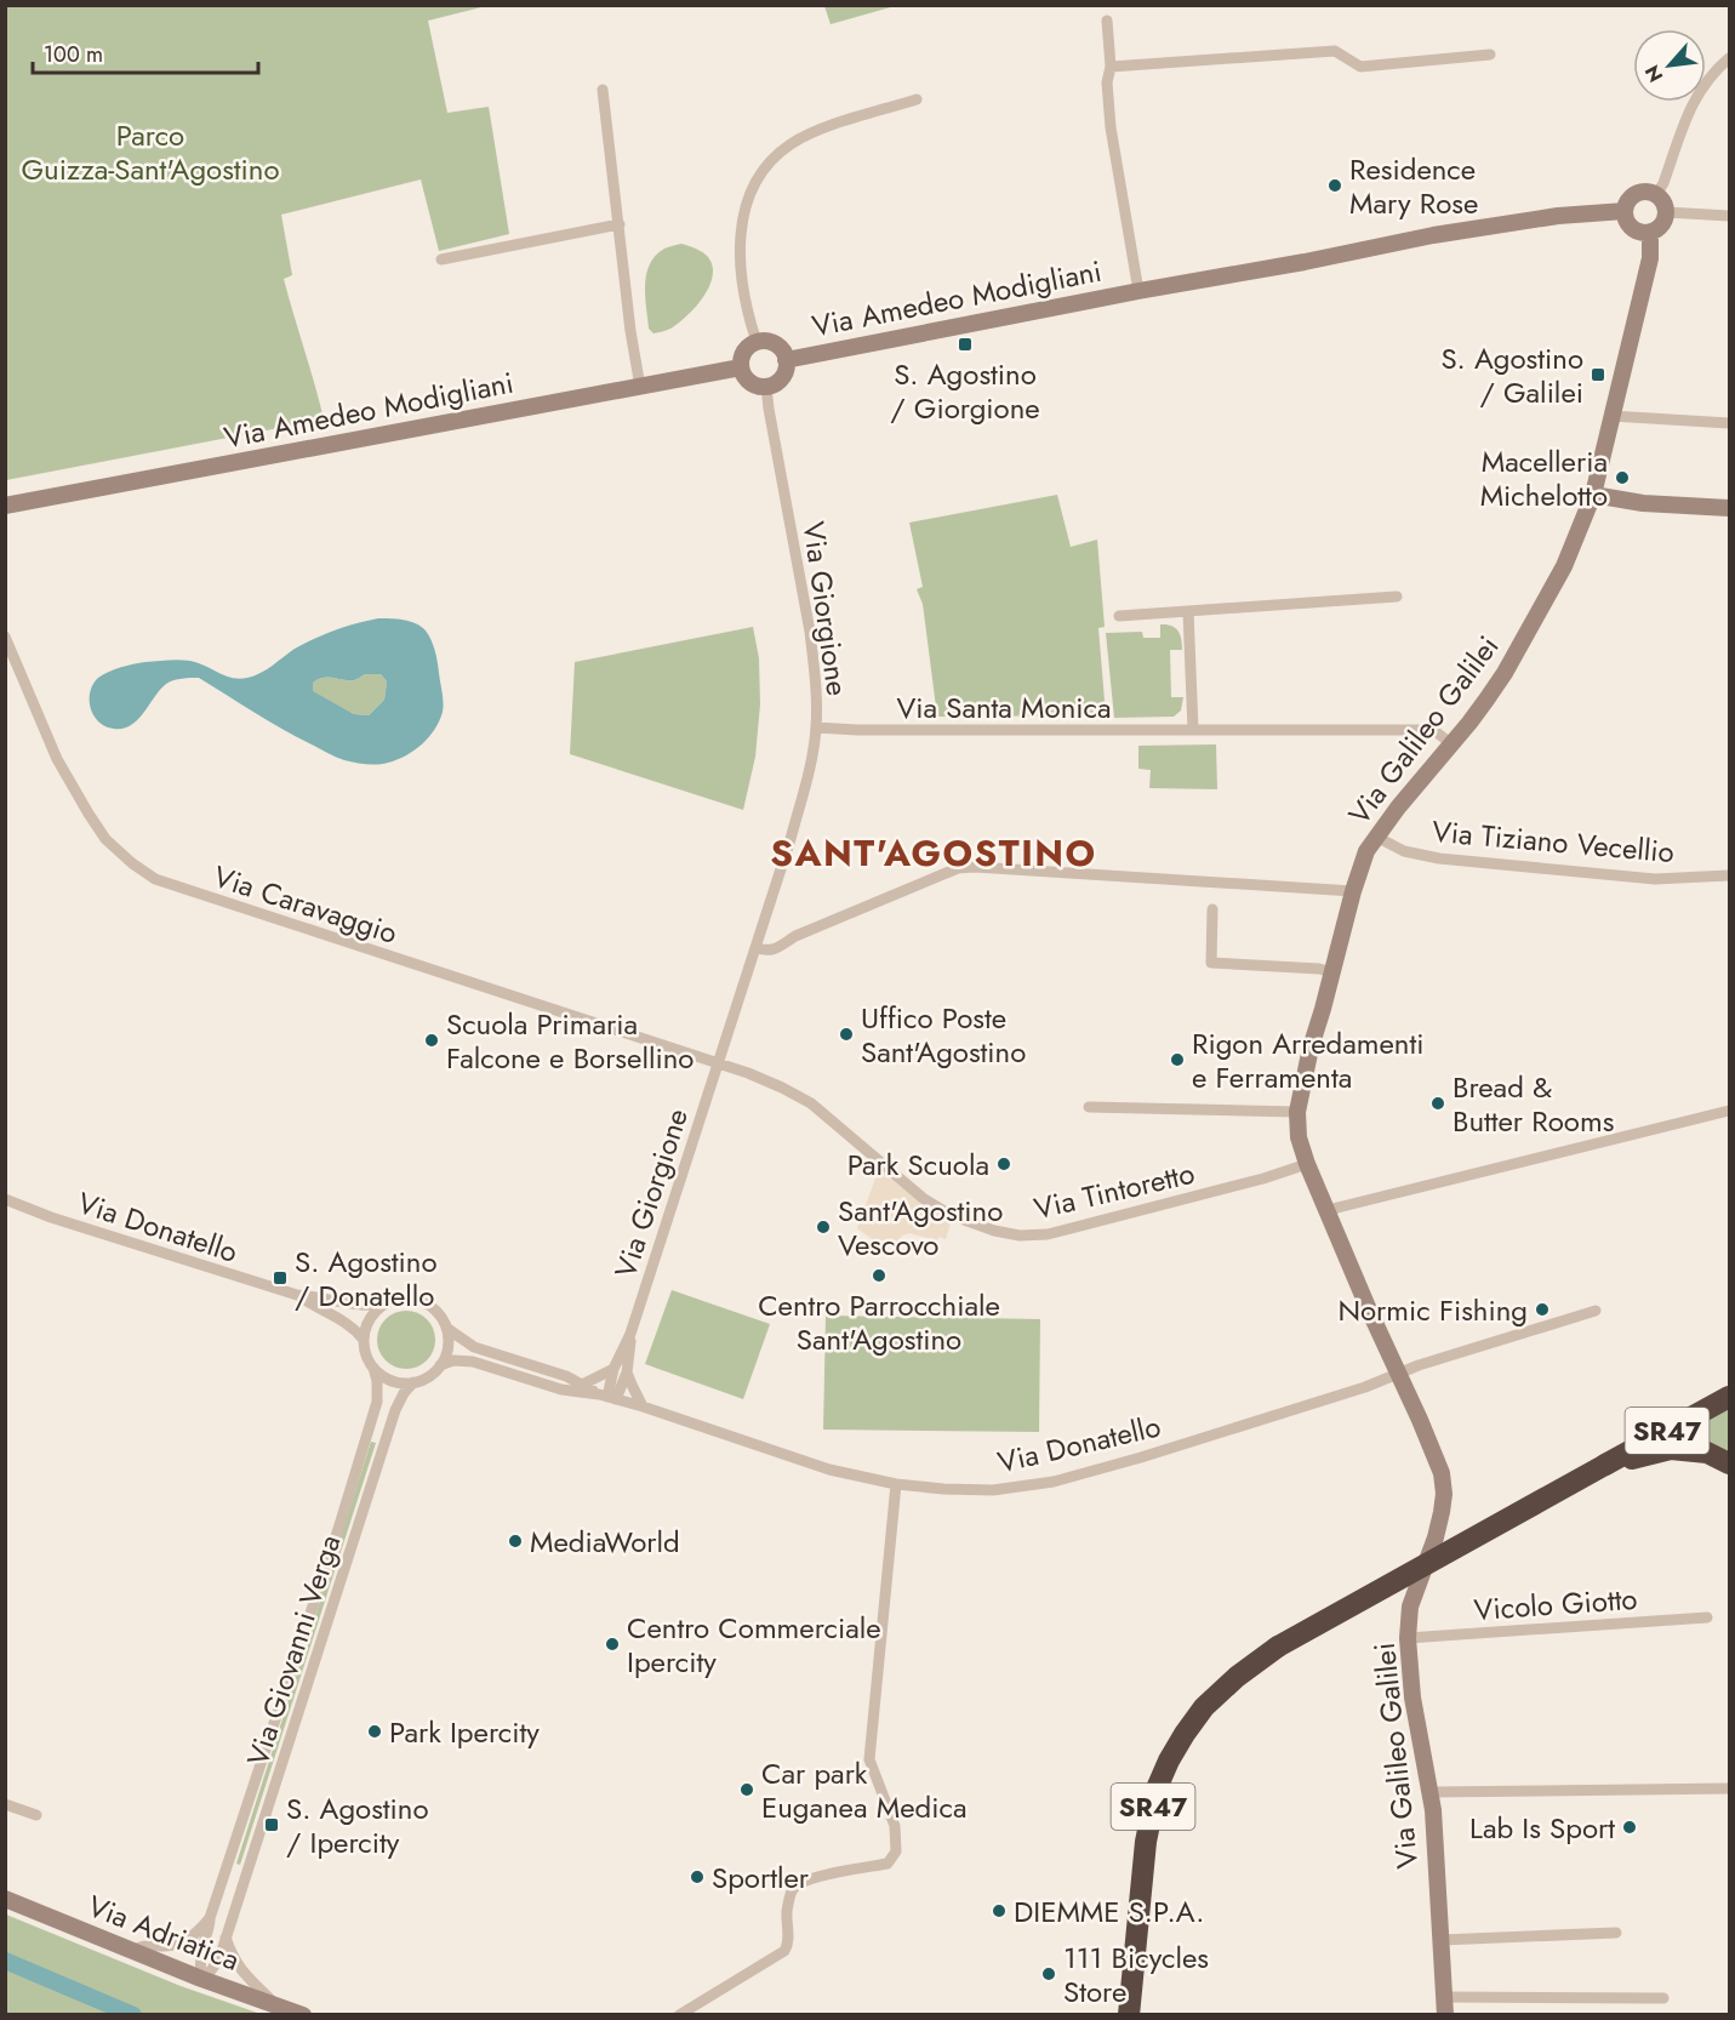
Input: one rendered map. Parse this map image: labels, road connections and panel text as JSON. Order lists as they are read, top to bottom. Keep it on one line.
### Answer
{"streets":{"highway":["SR47"],"street":["Via Amedeo Modigliani","Via Giorgione","Via Santa Monica","Via Galileo Galilei","Via Tiziano Vecellio","Via Caravaggio","Via Tintoretto","Via Donatello","Vicolo Giotto","Via Giovanni Verga","Via Adriatica"]},"crossings":[["Via Amedeo Modigliani","Via Giorgione"],["Via Amedeo Modigliani","Via Galileo Galilei"],["Via Giorgione","Via Santa Monica"],["Via Giorgione","Via Caravaggio"],["Via Giorgione","Via Tintoretto"],["Via Giorgione","Via Donatello"],["Via Santa Monica","Via Galileo Galilei"],["Via Galileo Galilei","Via Tiziano Vecellio"],["Via Galileo Galilei","Via Tintoretto"],["Via Galileo Galilei","Via Donatello"],["Via Galileo Galilei","Vicolo Giotto"],["Via Caravaggio","Via Tintoretto"],["Via Donatello","Via Giovanni Verga"],["Via Giovanni Verga","Via Adriatica"]],"districts":["SANT'AGOSTINO"],"parks":["Parco Guizza-Sant'Agostino"],"places":{"other":["Residence Mary Rose","Macelleria Michelotto","Uffico Poste Sant'Agostino","Scuola Primaria Falcone e Borsellino","Rigon Arredamenti e Ferramenta","Bread & Butter Rooms","Park Scuola","Sant'Agostino Vescovo","Centro Parrocchiale Sant'Agostino","Normic Fishing","MediaWorld","Centro Commerciale Ipercity","Park Ipercity","Car park Euganea Medica","Lab Is Sport","Sportler","DIEMME S.P.A.","111 Bicycles Store"],"transit":["S. Agostino / Giorgione","S. Agostino / Galilei","S. Agostino / Donatello","S. Agostino / Ipercity"]},"scale_bar":"100 m","north":"bottom left"}
